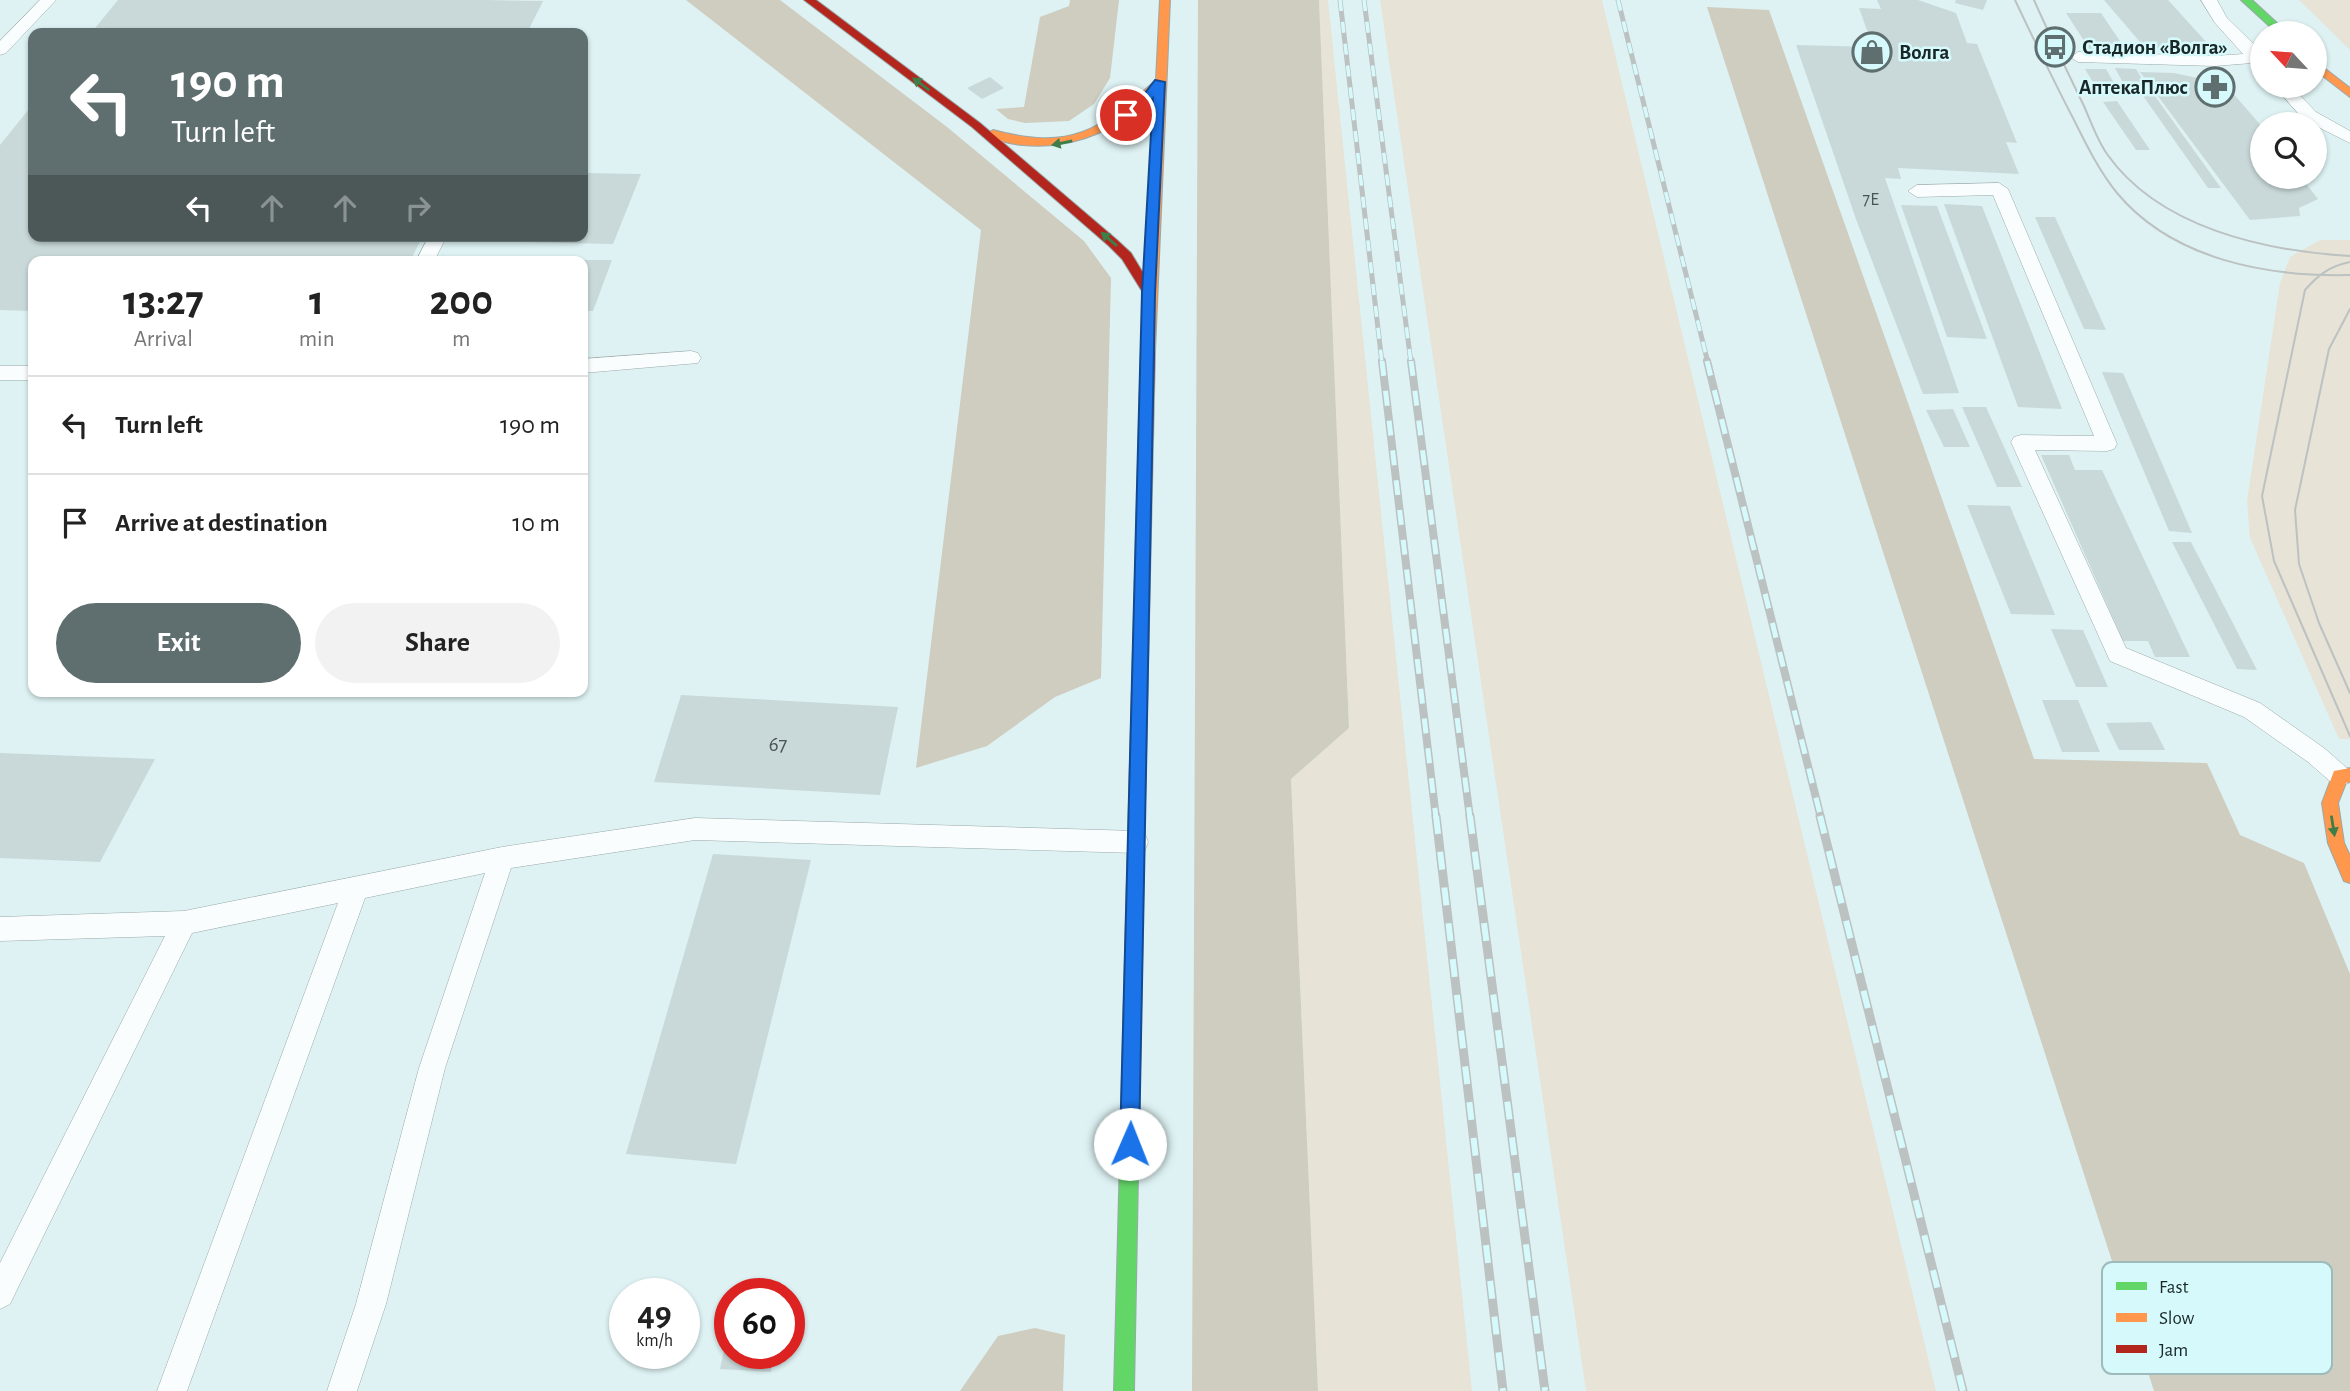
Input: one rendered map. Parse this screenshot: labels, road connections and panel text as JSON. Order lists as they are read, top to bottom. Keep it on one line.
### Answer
{"places":{"bus stop":["Стадион «Волга»"],"shop":["Волга"],"pharmacy":["АптекаПлюс"]},"house_numbers":["7Е","67"],"legend":["Fast","Slow","Jam"],"north":"top left","page":{"turn":["190 m","Turn left"],"eta":["13:27","Arrival","1","min","200","m"],"list":[{"name":"Turn left","value":"190 m"},{"name":"Arrive at destination","value":"10 m"}],"buttons":["Exit","Share"],"speed":"49 km/h","limit":"60"}}
